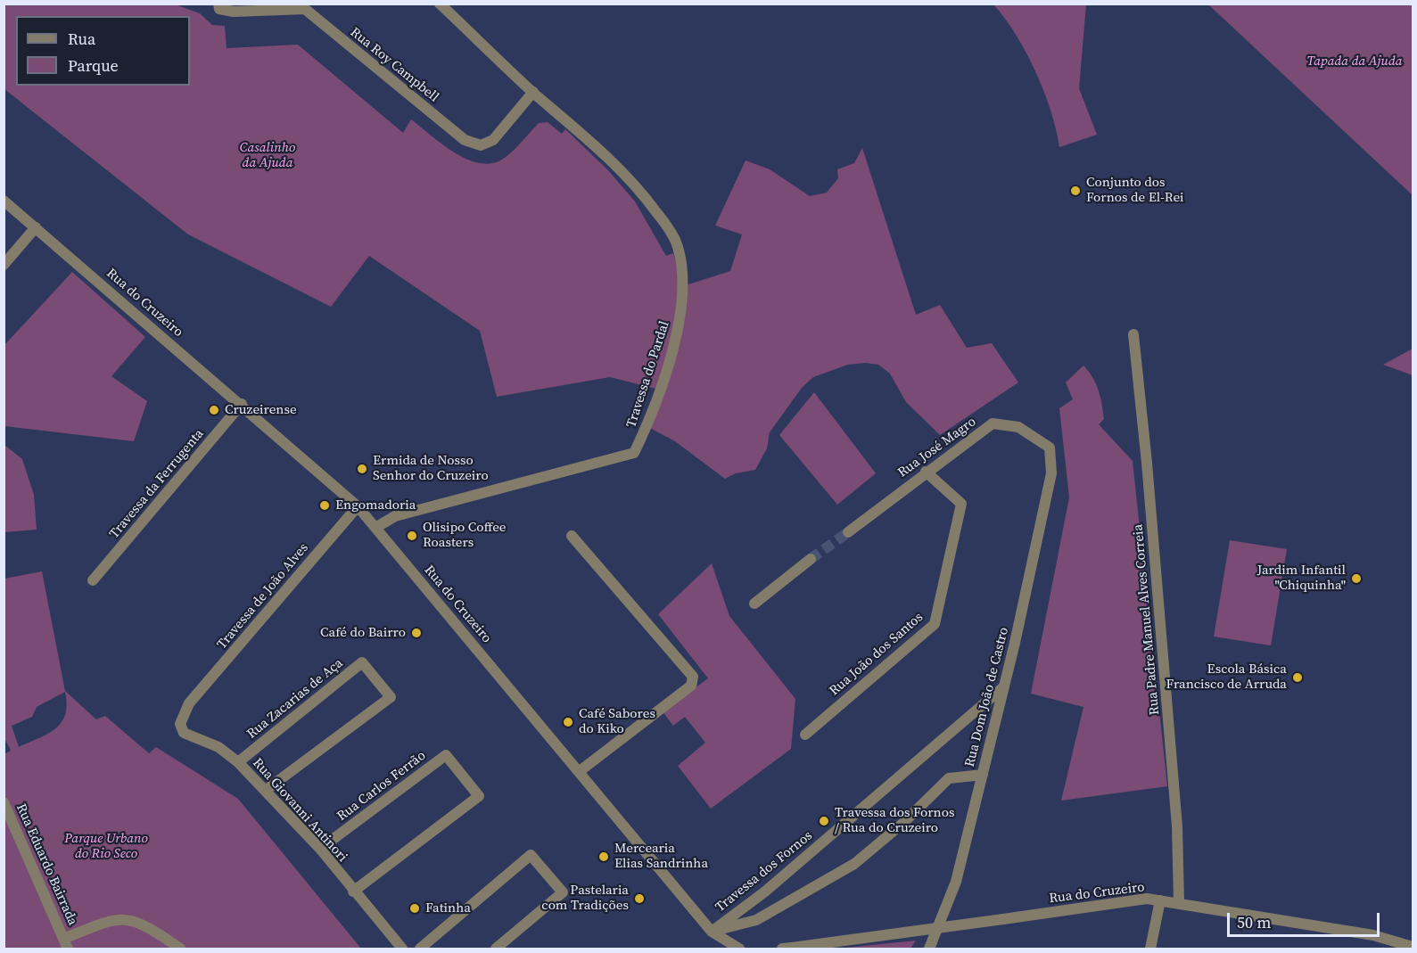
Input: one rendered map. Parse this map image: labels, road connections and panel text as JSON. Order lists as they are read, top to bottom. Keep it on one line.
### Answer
{"streets":{"street":["Rua Roy Campbell","Rua do Cruzeiro","Travessa do Pardal","Rua José Magro","Travessa da Ferrugenta","Travessa de João Alves","Rua Padre Manuel Alves Correia","Rua João dos Santos","Rua Dom João de Castro","Rua Zacarias de Aça","Rua Carlos Ferrão","Rua Giovanni Antinori","Rua Eduardo Bairrada","Travessa dos Fornos"]},"crossings":[["Rua Roy Campbell","Travessa do Pardal"],["Rua do Cruzeiro","Travessa do Pardal"],["Rua do Cruzeiro","Travessa da Ferrugenta"],["Rua do Cruzeiro","Travessa de João Alves"],["Rua do Cruzeiro","Rua Padre Manuel Alves Correia"],["Rua do Cruzeiro","Travessa dos Fornos"],["Rua José Magro","Rua João dos Santos"],["Rua José Magro","Rua Dom João de Castro"],["Travessa de João Alves","Rua Giovanni Antinori"],["Rua Dom João de Castro","Travessa dos Fornos"],["Rua Zacarias de Aça","Rua Giovanni Antinori"],["Rua Carlos Ferrão","Rua Giovanni Antinori"]],"parks":["Tapada da Ajuda","Casalinho da Ajuda","Parque Urbano do Rio Seco"],"places":["Conjunto dos Fornos de El-Rei","Cruzeirense","Ermida de Nosso Senhor do Cruzeiro","Engomadoria","Olisipo Coffee Roasters","Jardim Infantil \"Chiquinha\"","Café do Bairro","Escola Básica Francisco de Arruda","Café Sabores do Kiko","Travessa dos Fornos / Rua do Cruzeiro","Mercearia Elias Sandrinha","Pastelaria com Tradições","Fatinha"],"legend":["Rua","Parque"],"scale_bar":"50 m"}
